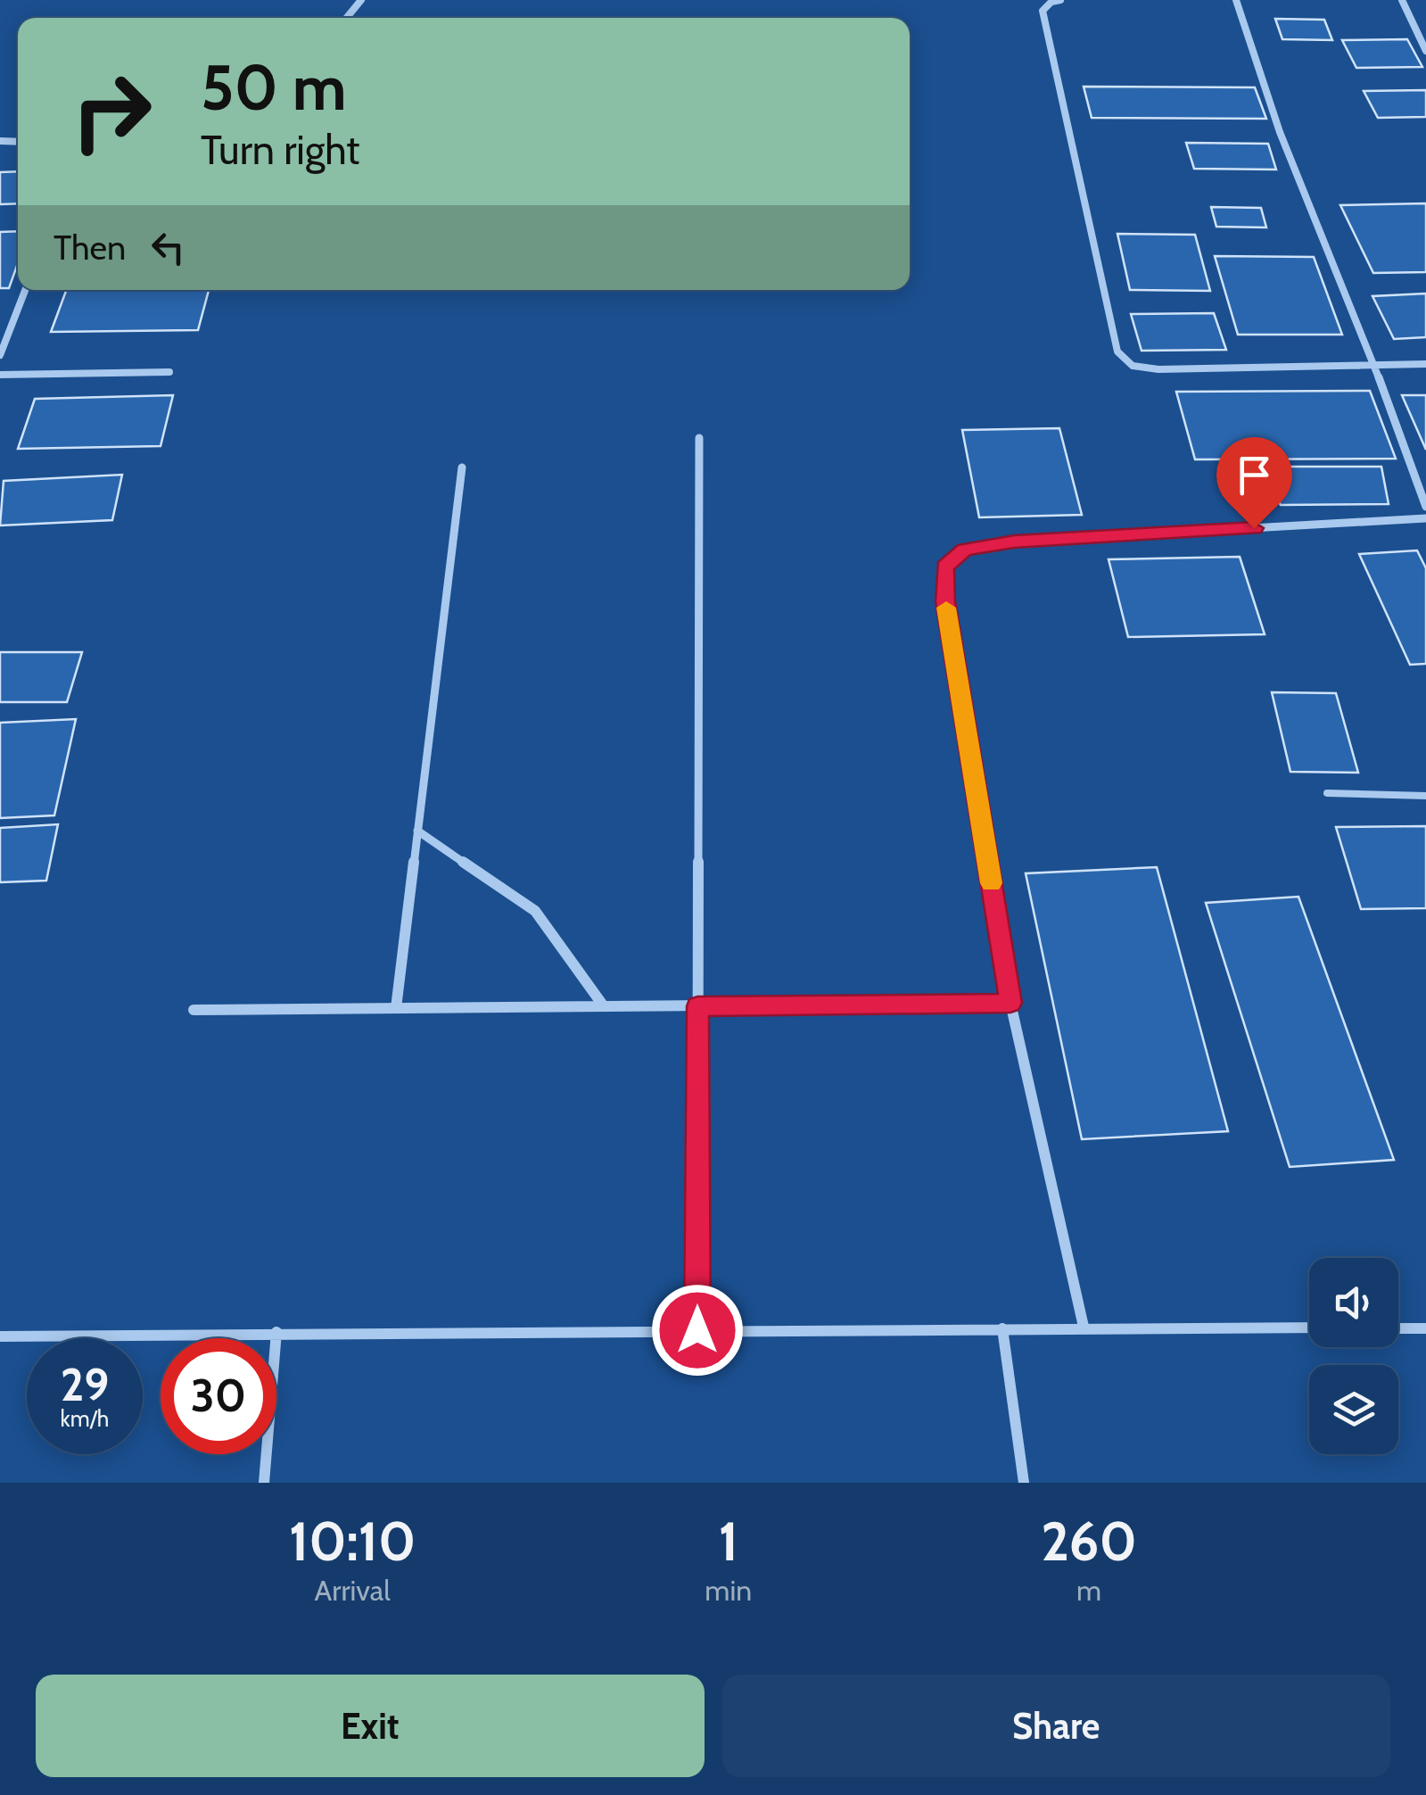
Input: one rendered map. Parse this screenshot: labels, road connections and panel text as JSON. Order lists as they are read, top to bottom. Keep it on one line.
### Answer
{"page":{"turn":["50 m","Turn right"],"then":"Then","speed":"29 km/h","limit":"30","eta":["10:10","Arrival","1","min","260","m"],"buttons":["Exit","Share"]}}
